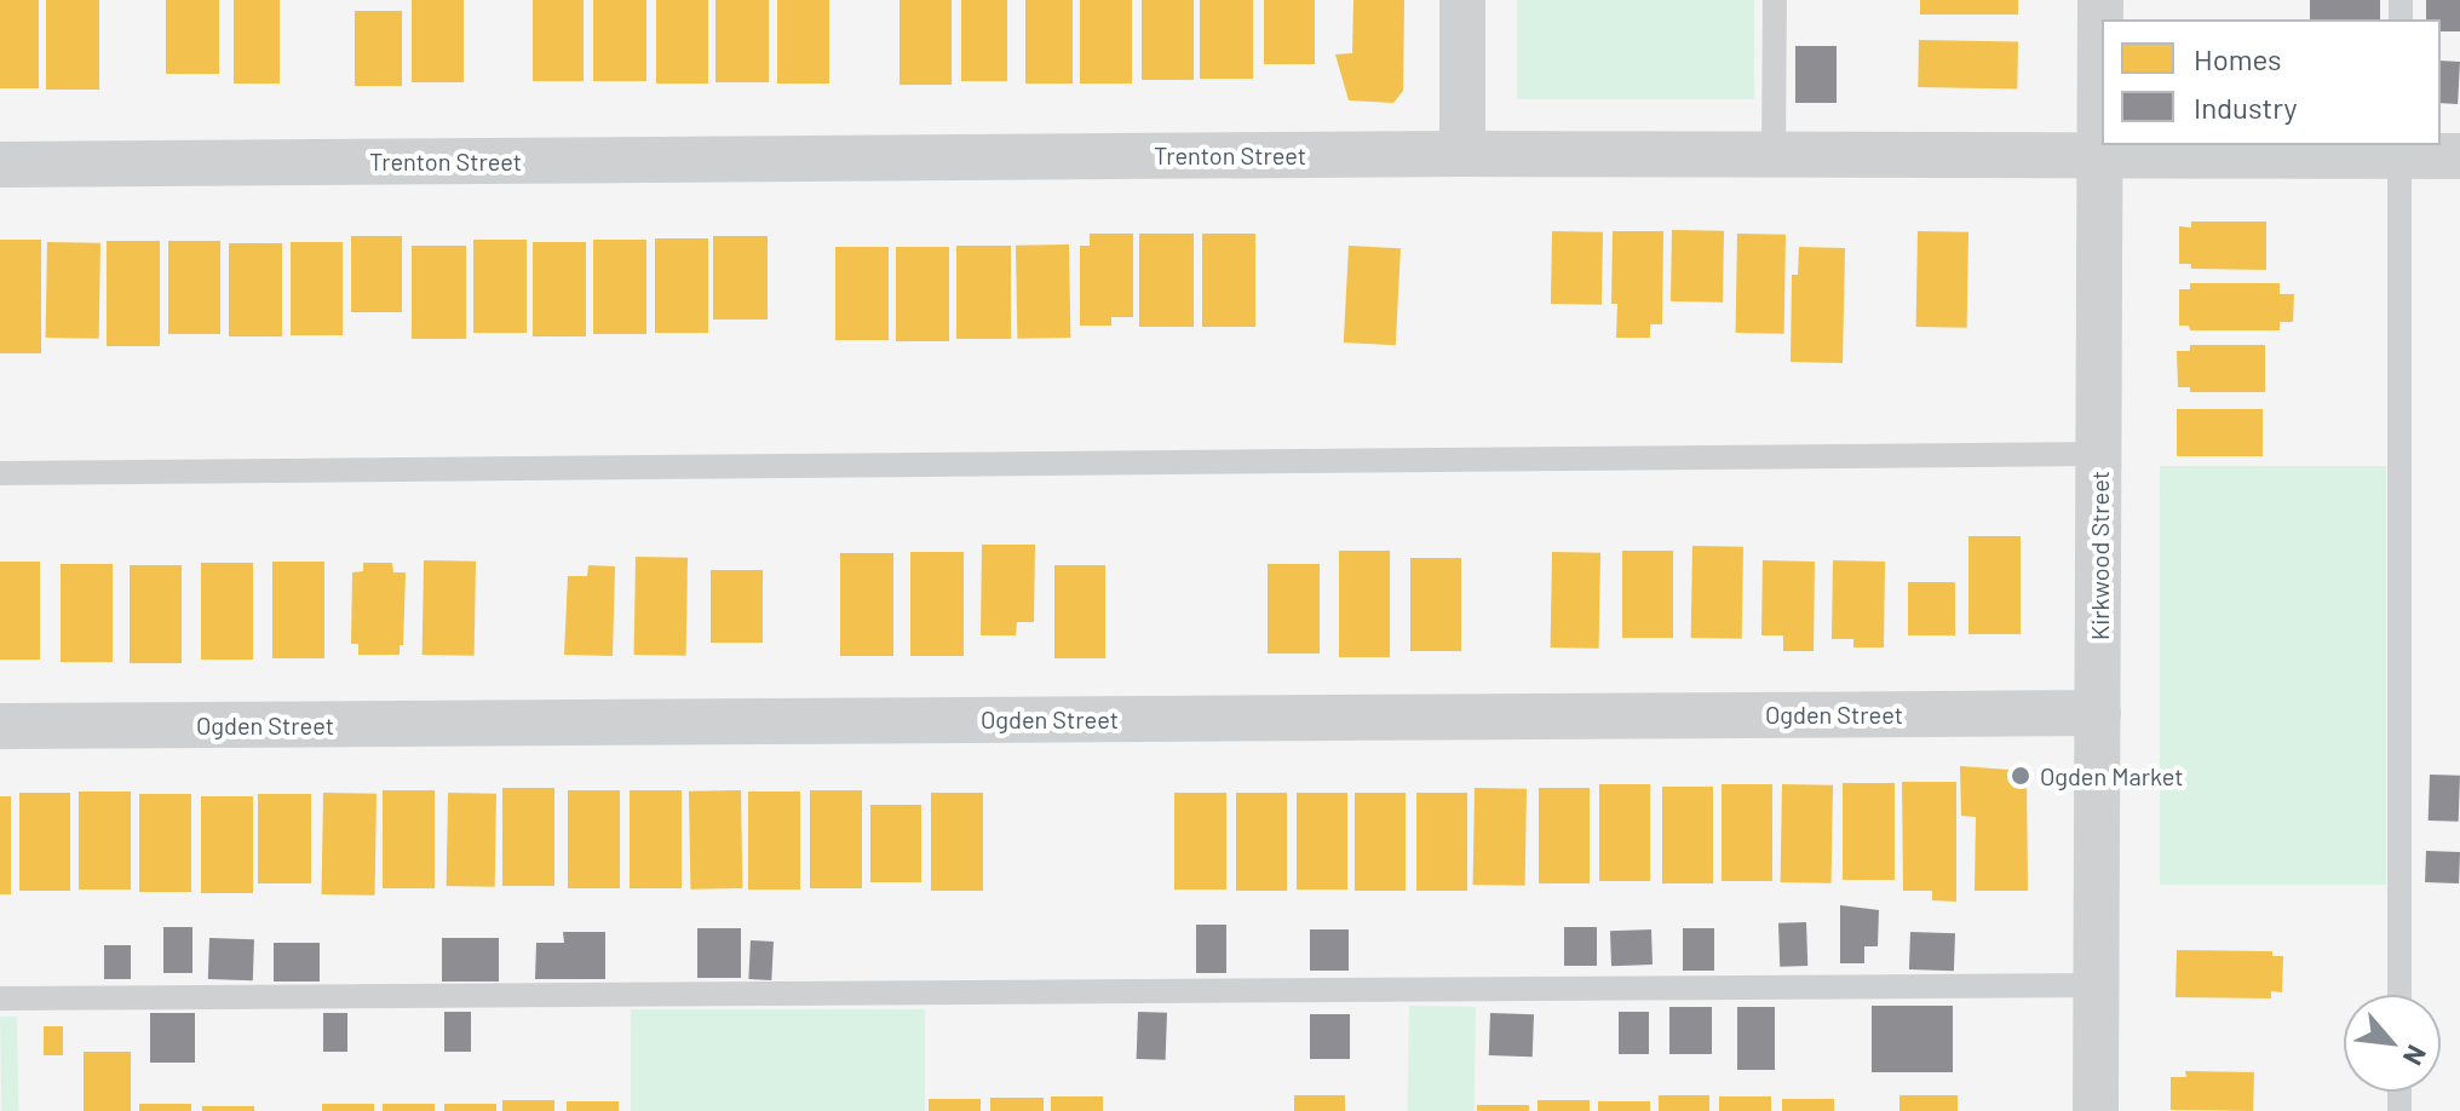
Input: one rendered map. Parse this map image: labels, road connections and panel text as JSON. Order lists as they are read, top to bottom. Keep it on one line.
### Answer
{"streets":{"street":["Trenton Street","Kirkwood Street","Ogden Street"]},"crossings":[["Trenton Street","Kirkwood Street"],["Kirkwood Street","Ogden Street"]],"places":["Ogden Market"],"legend":["Homes","Industry"],"north":"bottom right"}
